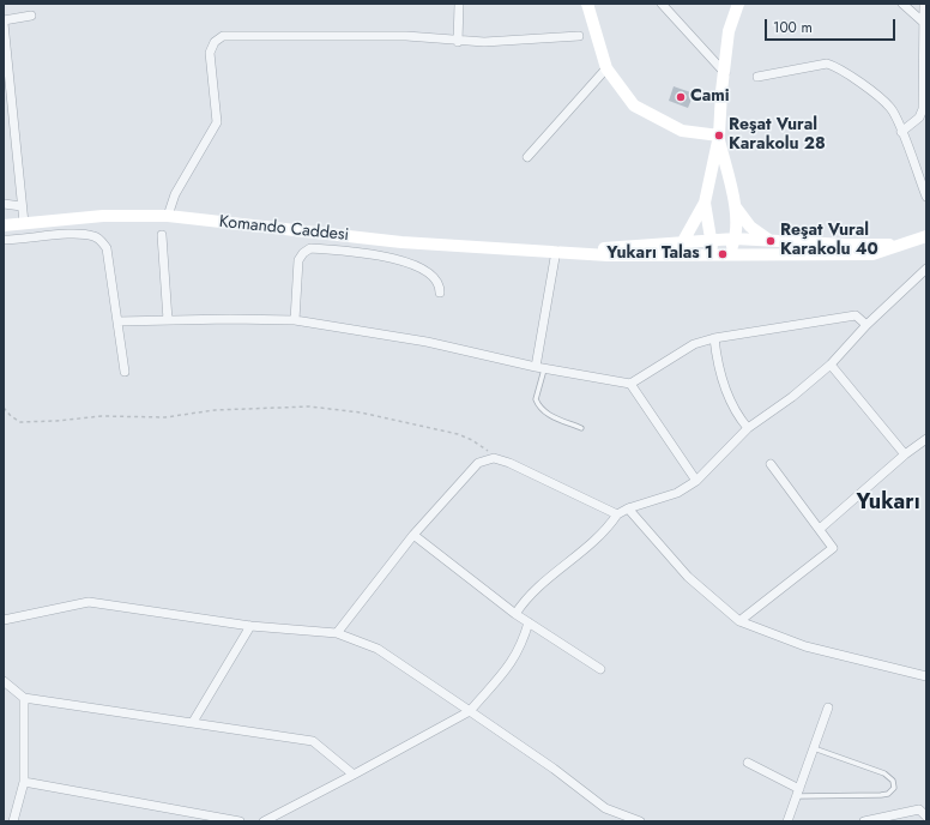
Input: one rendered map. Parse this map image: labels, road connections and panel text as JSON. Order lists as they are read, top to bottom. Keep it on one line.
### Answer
{"streets":{"street":["Komando Caddesi"]},"districts":["Yukarı"],"places":["Cami","Reşat Vural Karakolu 28","Reşat Vural Karakolu 40","Yukarı Talas 1"],"scale_bar":"100 m"}
